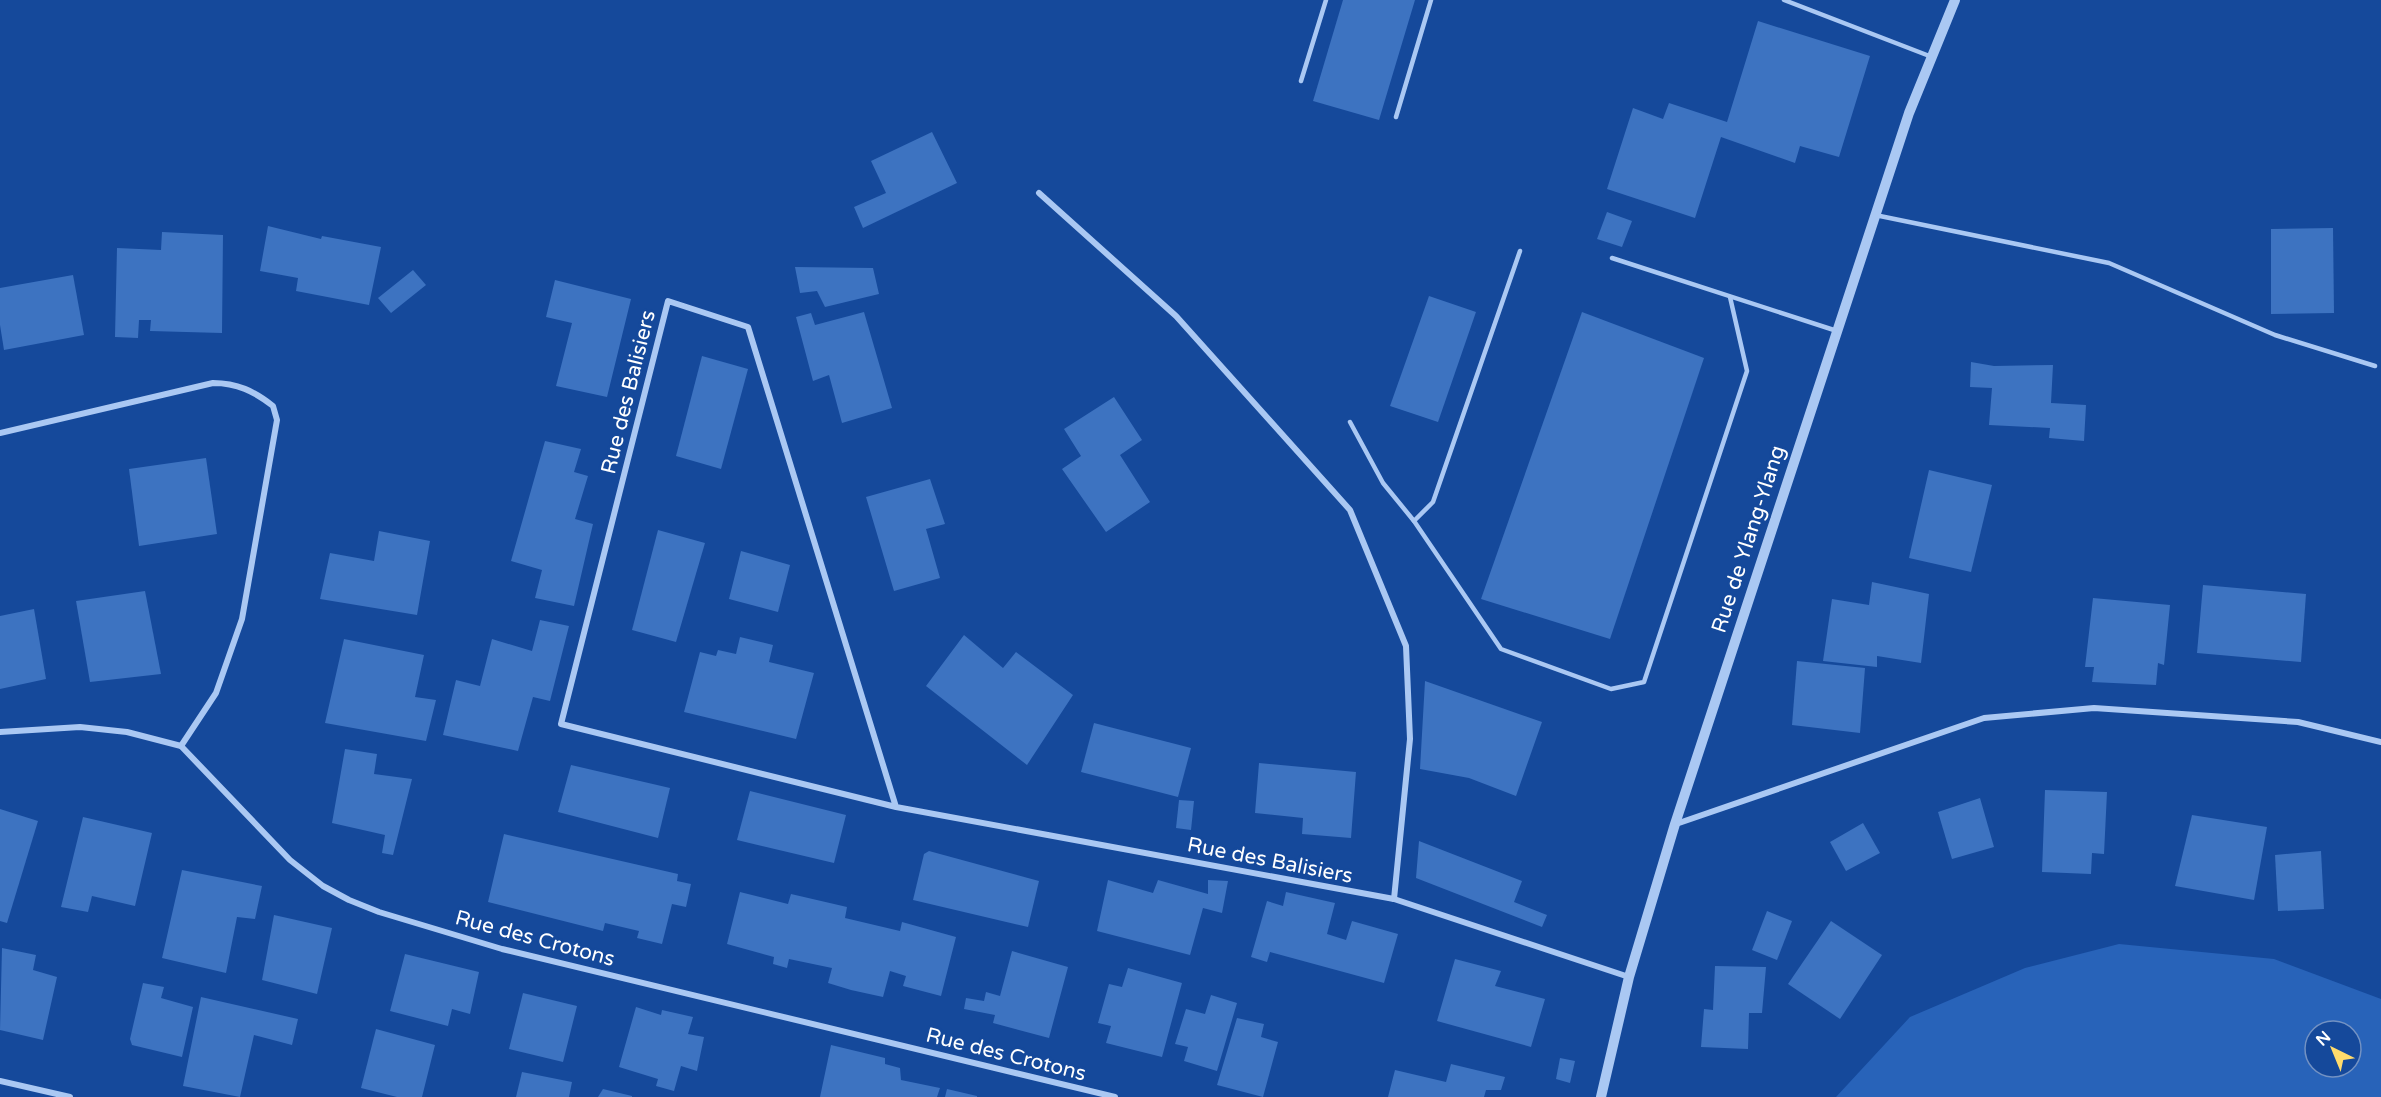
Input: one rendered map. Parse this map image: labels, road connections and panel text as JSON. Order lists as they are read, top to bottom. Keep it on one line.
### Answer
{"streets":{"street":["Rue des Balisiers","Rue de Ylang-Ylang","Rue des Crotons"]},"crossings":[["Rue des Balisiers","Rue de Ylang-Ylang"]],"north":"top left"}
